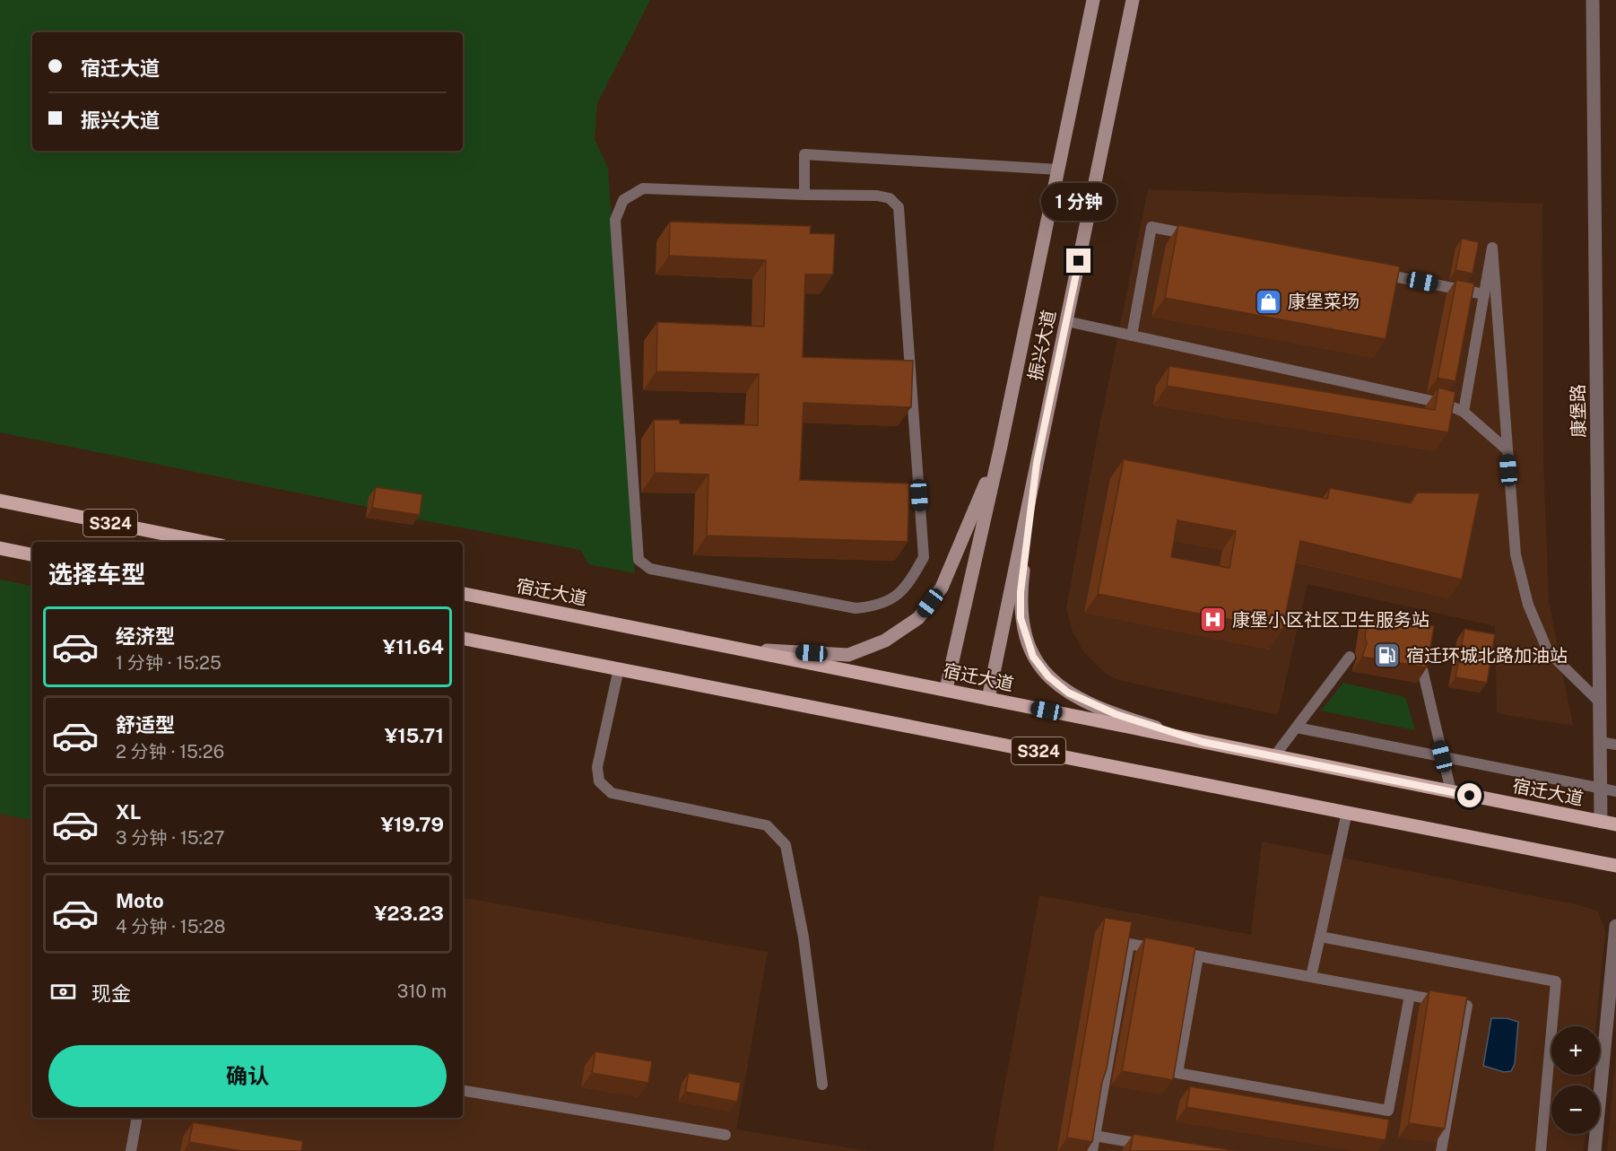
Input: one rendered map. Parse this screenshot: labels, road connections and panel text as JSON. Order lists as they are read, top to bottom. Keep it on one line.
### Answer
{"streets":{"main road":["振兴大道","S324","宿迁大道"],"street":["康堡路"]},"crossings":[["振兴大道","宿迁大道"],["康堡路","宿迁大道"]],"places":{"shop":["康堡菜场"],"hospital":["康堡小区社区卫生服务站"],"fuel station":["宿迁环城北路加油站"]},"page":{"banner":["宿迁大道","振兴大道"],"bubble":"1 分钟","heading":"选择车型","list":[{"name":"经济型","note":"1 分钟 · 15:25","value":"¥11.64"},{"name":"舒适型","note":"2 分钟 · 15:26","value":"¥15.71"},{"name":"XL","note":"3 分钟 · 15:27","value":"¥19.79"},{"name":"Moto","note":"4 分钟 · 15:28","value":"¥23.23"}],"pay":["现金","310 m"],"map_buttons":["+","−"],"buttons":"确认"}}
